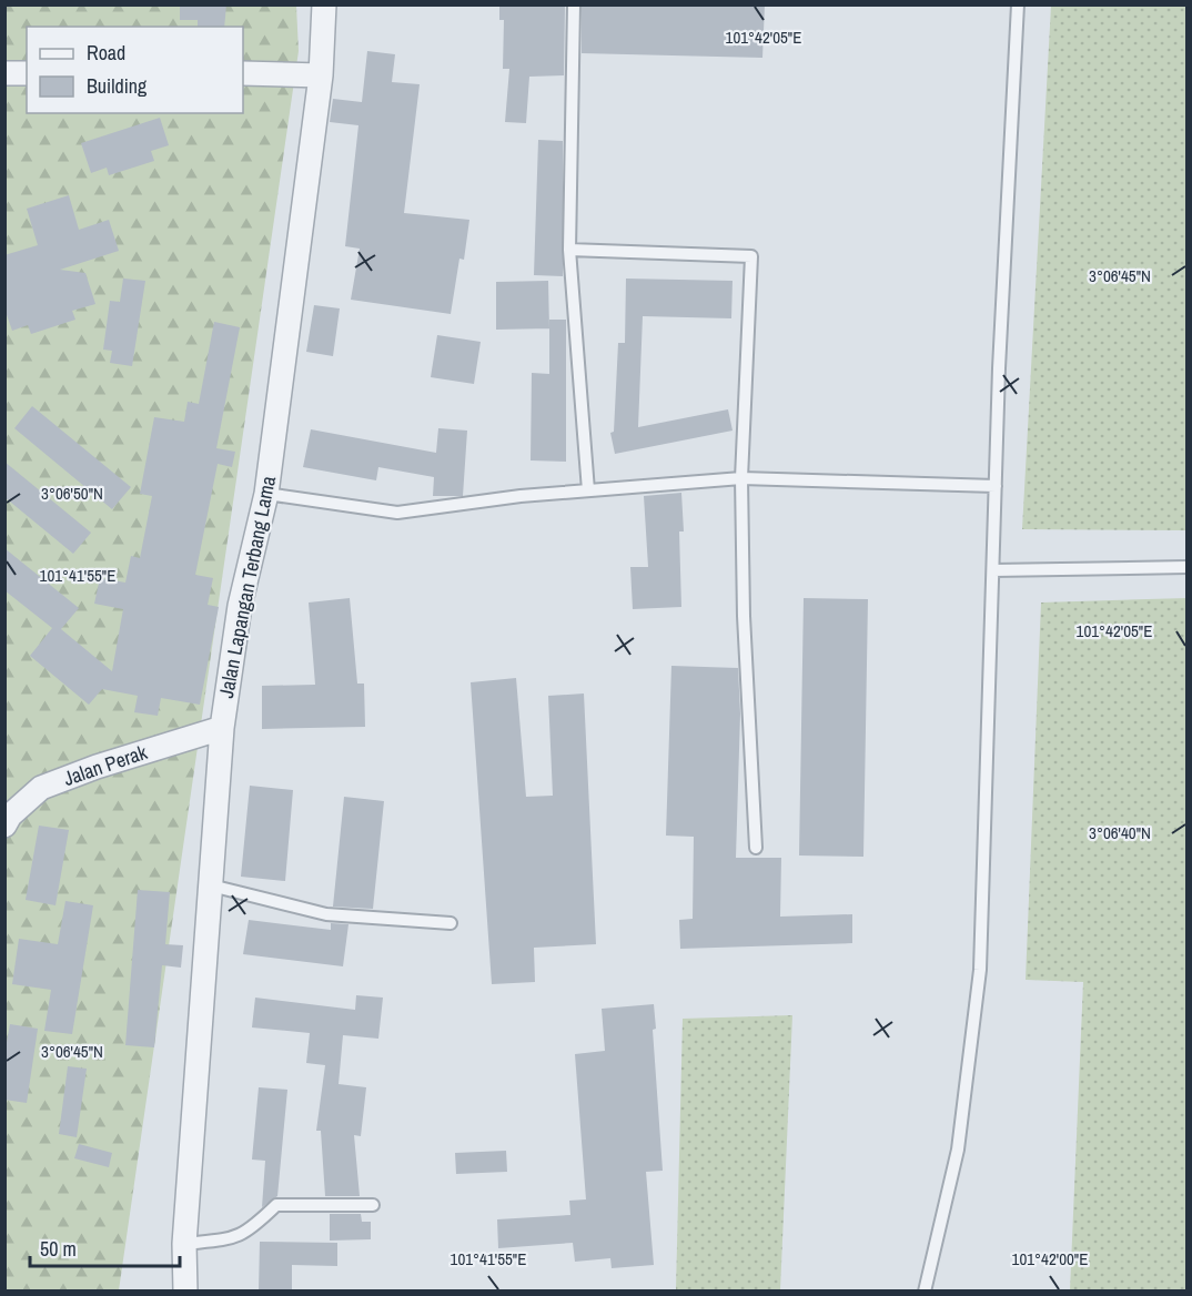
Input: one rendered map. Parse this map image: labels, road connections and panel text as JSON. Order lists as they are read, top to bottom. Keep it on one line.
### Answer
{"streets":{"street":["Jalan Lapangan Terbang Lama","Jalan Perak"]},"crossings":[["Jalan Lapangan Terbang Lama","Jalan Perak"]],"legend":["Road","Building"],"scale_bar":"50 m","coordinates":["101°42'05\"E","3°06'45\"N","3°06'50\"N","101°41'55\"E","3°06'40\"N","101°42'00\"E"]}
